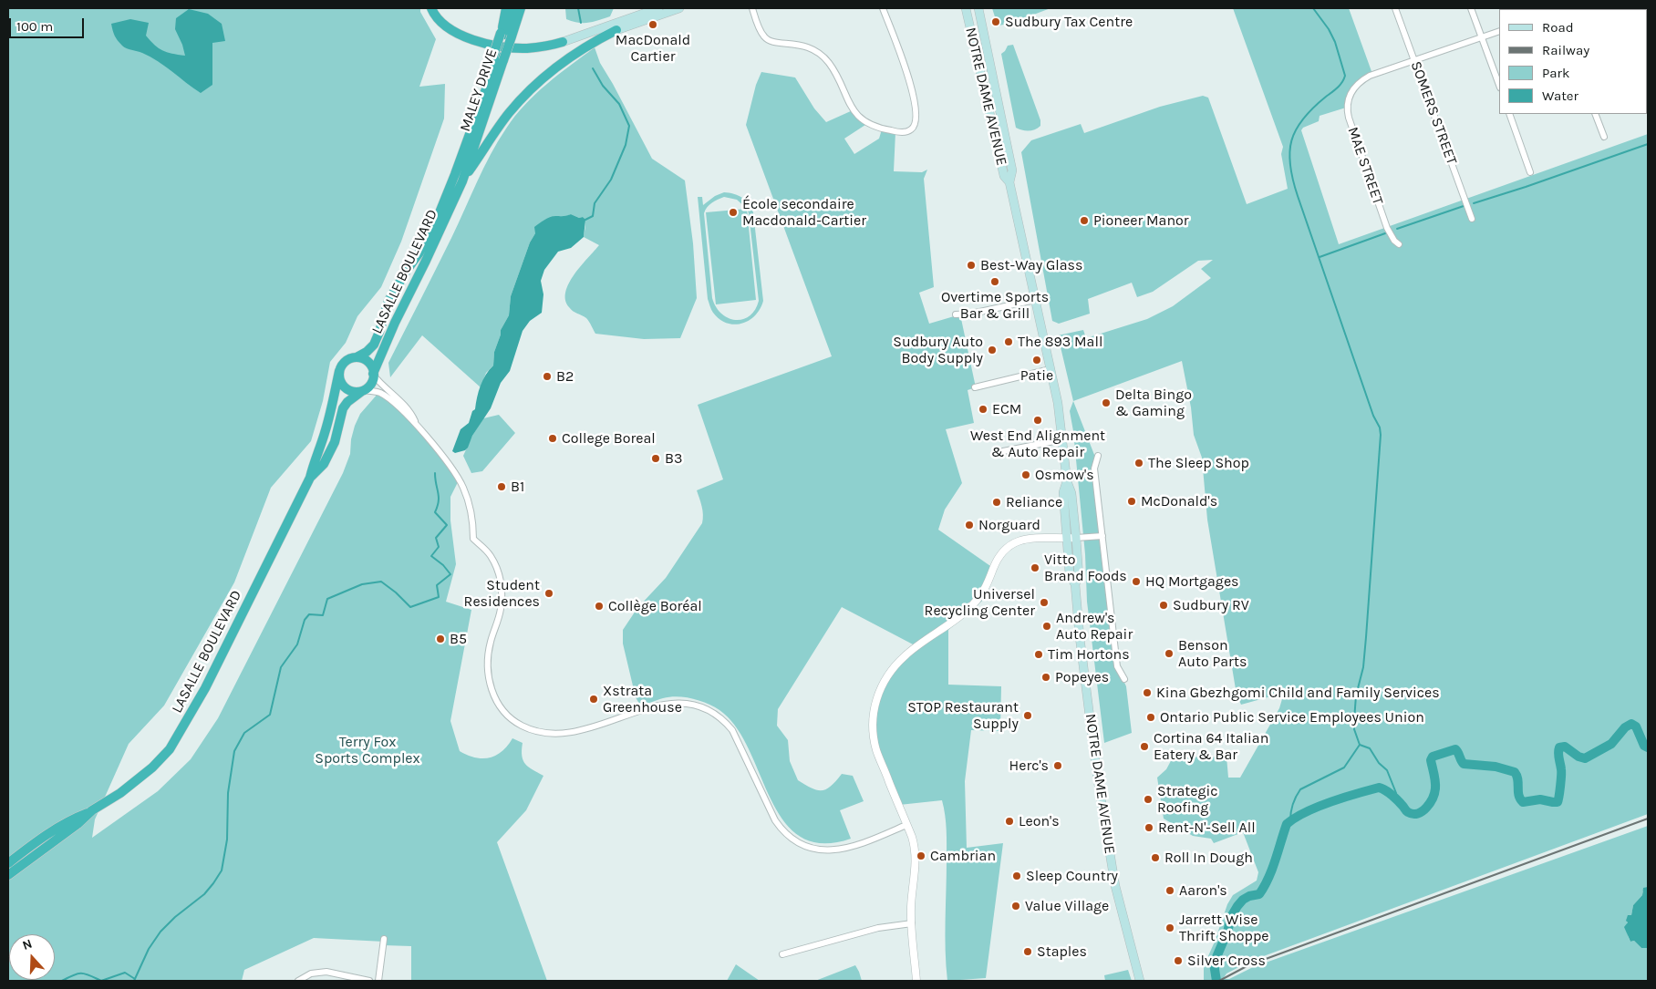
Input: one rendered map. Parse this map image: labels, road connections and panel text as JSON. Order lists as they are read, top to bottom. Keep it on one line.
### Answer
{"streets":{"highway":["MALEY DRIVE","LASALLE BOULEVARD"],"main road":["NOTRE DAME AVENUE"],"street":["SOMERS STREET","MAE STREET"]},"crossings":[["MALEY DRIVE","LASALLE BOULEVARD"],["SOMERS STREET","MAE STREET"]],"parks":["Terry Fox Sports Complex"],"places":["Sudbury Tax Centre","MacDonald Cartier","École secondaire Macdonald-Cartier","Pioneer Manor","Best-Way Glass","Overtime Sports Bar & Grill","The 893 Mall","Sudbury Auto Body Supply","Patie","B2","Delta Bingo & Gaming","ECM","West End Alignment & Auto Repair","College Boreal","B3","The Sleep Shop","Osmow's","B1","McDonald's","Reliance","Norguard","Vitto Brand Foods","HQ Mortgages","Student Residences","Universel Recycling Center","Sudbury RV","Collège Boréal","Andrew's Auto Repair","B5","Benson Auto Parts","Tim Hortons","Popeyes","Kina Gbezhgomi Child and Family Services","Xstrata Greenhouse","STOP Restaurant Supply","Ontario Public Service Employees Union","Cortina 64 Italian Eatery & Bar","Herc's","Strategic Roofing","Leon's","Rent-N'-Sell All","Cambrian","Roll In Dough","Sleep Country","Aaron's","Value Village","Jarrett Wise Thrift Shoppe","Staples","Silver Cross"],"legend":["Road","Railway","Park","Water"],"scale_bar":"100 m","north":"top"}
